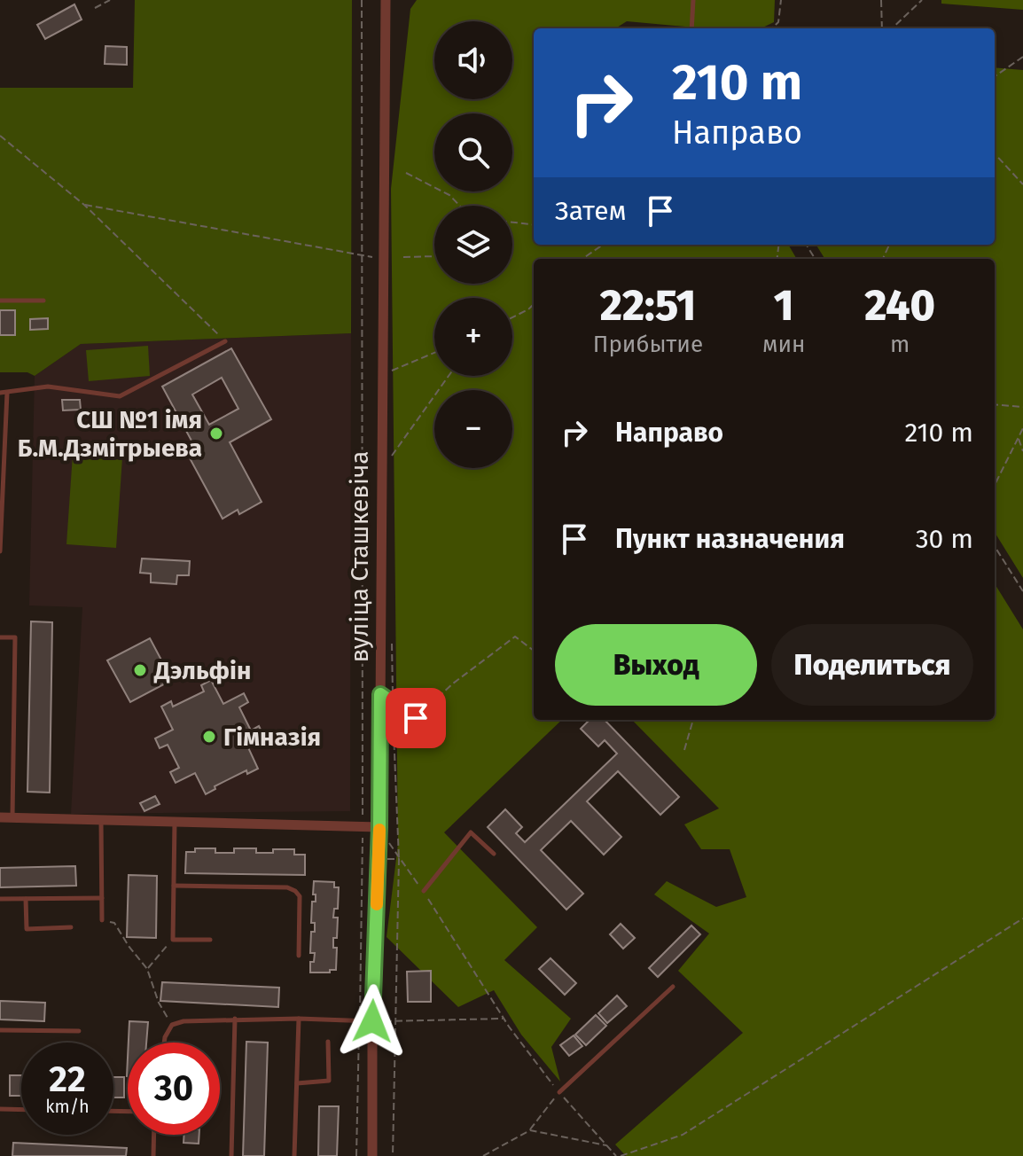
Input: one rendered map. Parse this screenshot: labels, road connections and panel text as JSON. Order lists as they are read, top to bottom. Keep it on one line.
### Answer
{"streets":{"street":["вуліца Сташкевіча"]},"places":["СШ №1 імя Б.М.Дзмітрыева","Дэльфін","Гімназія"],"page":{"map_buttons":["+","−"],"turn":["210 m","Направо"],"then":"Затем","eta":["22:51","Прибытие","1","мин","240","m"],"list":[{"name":"Направо","value":"210 m"},{"name":"Пункт назначения","value":"30 m"}],"buttons":["Выход","Поделиться"],"speed":"22 km/h","limit":"30"}}
